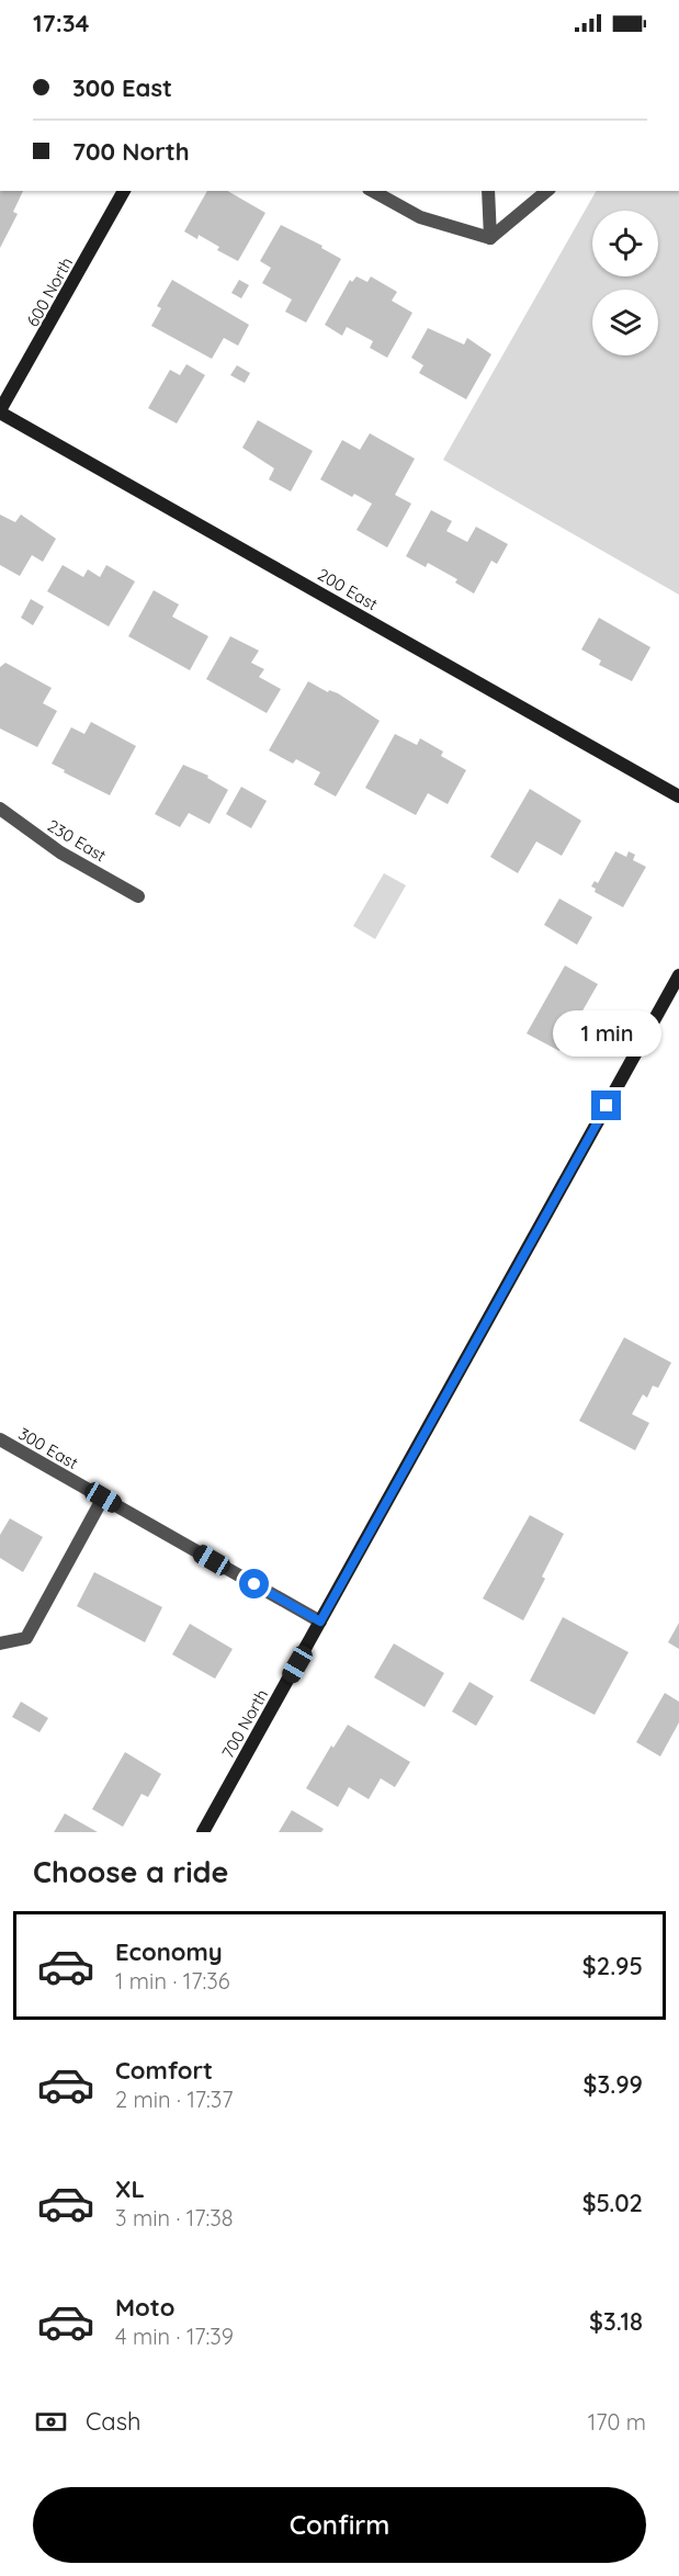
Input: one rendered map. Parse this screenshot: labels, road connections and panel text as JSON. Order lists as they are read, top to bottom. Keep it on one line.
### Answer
{"streets":{"street":["600 North","200 East","230 East","300 East","700 North"]},"crossings":[["600 North","200 East"],["300 East","700 North"]],"page":{"status":"17:34","banner":["300 East","700 North"],"bubble":"1 min","heading":"Choose a ride","list":[{"name":"Economy","note":"1 min · 17:36","value":"$2.95"},{"name":"Comfort","note":"2 min · 17:37","value":"$3.99"},{"name":"XL","note":"3 min · 17:38","value":"$5.02"},{"name":"Moto","note":"4 min · 17:39","value":"$3.18"}],"pay":["Cash","170 m"],"buttons":"Confirm"}}
